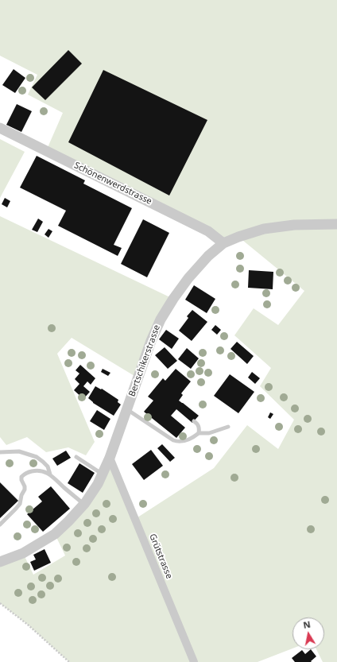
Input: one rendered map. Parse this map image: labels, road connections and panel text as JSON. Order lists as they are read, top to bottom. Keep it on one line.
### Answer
{"streets":{"street":["Schönenwerdstrasse","Bertschikerstrasse","Grütstrasse"]},"crossings":[["Schönenwerdstrasse","Bertschikerstrasse"],["Bertschikerstrasse","Grütstrasse"]],"north":"top"}
